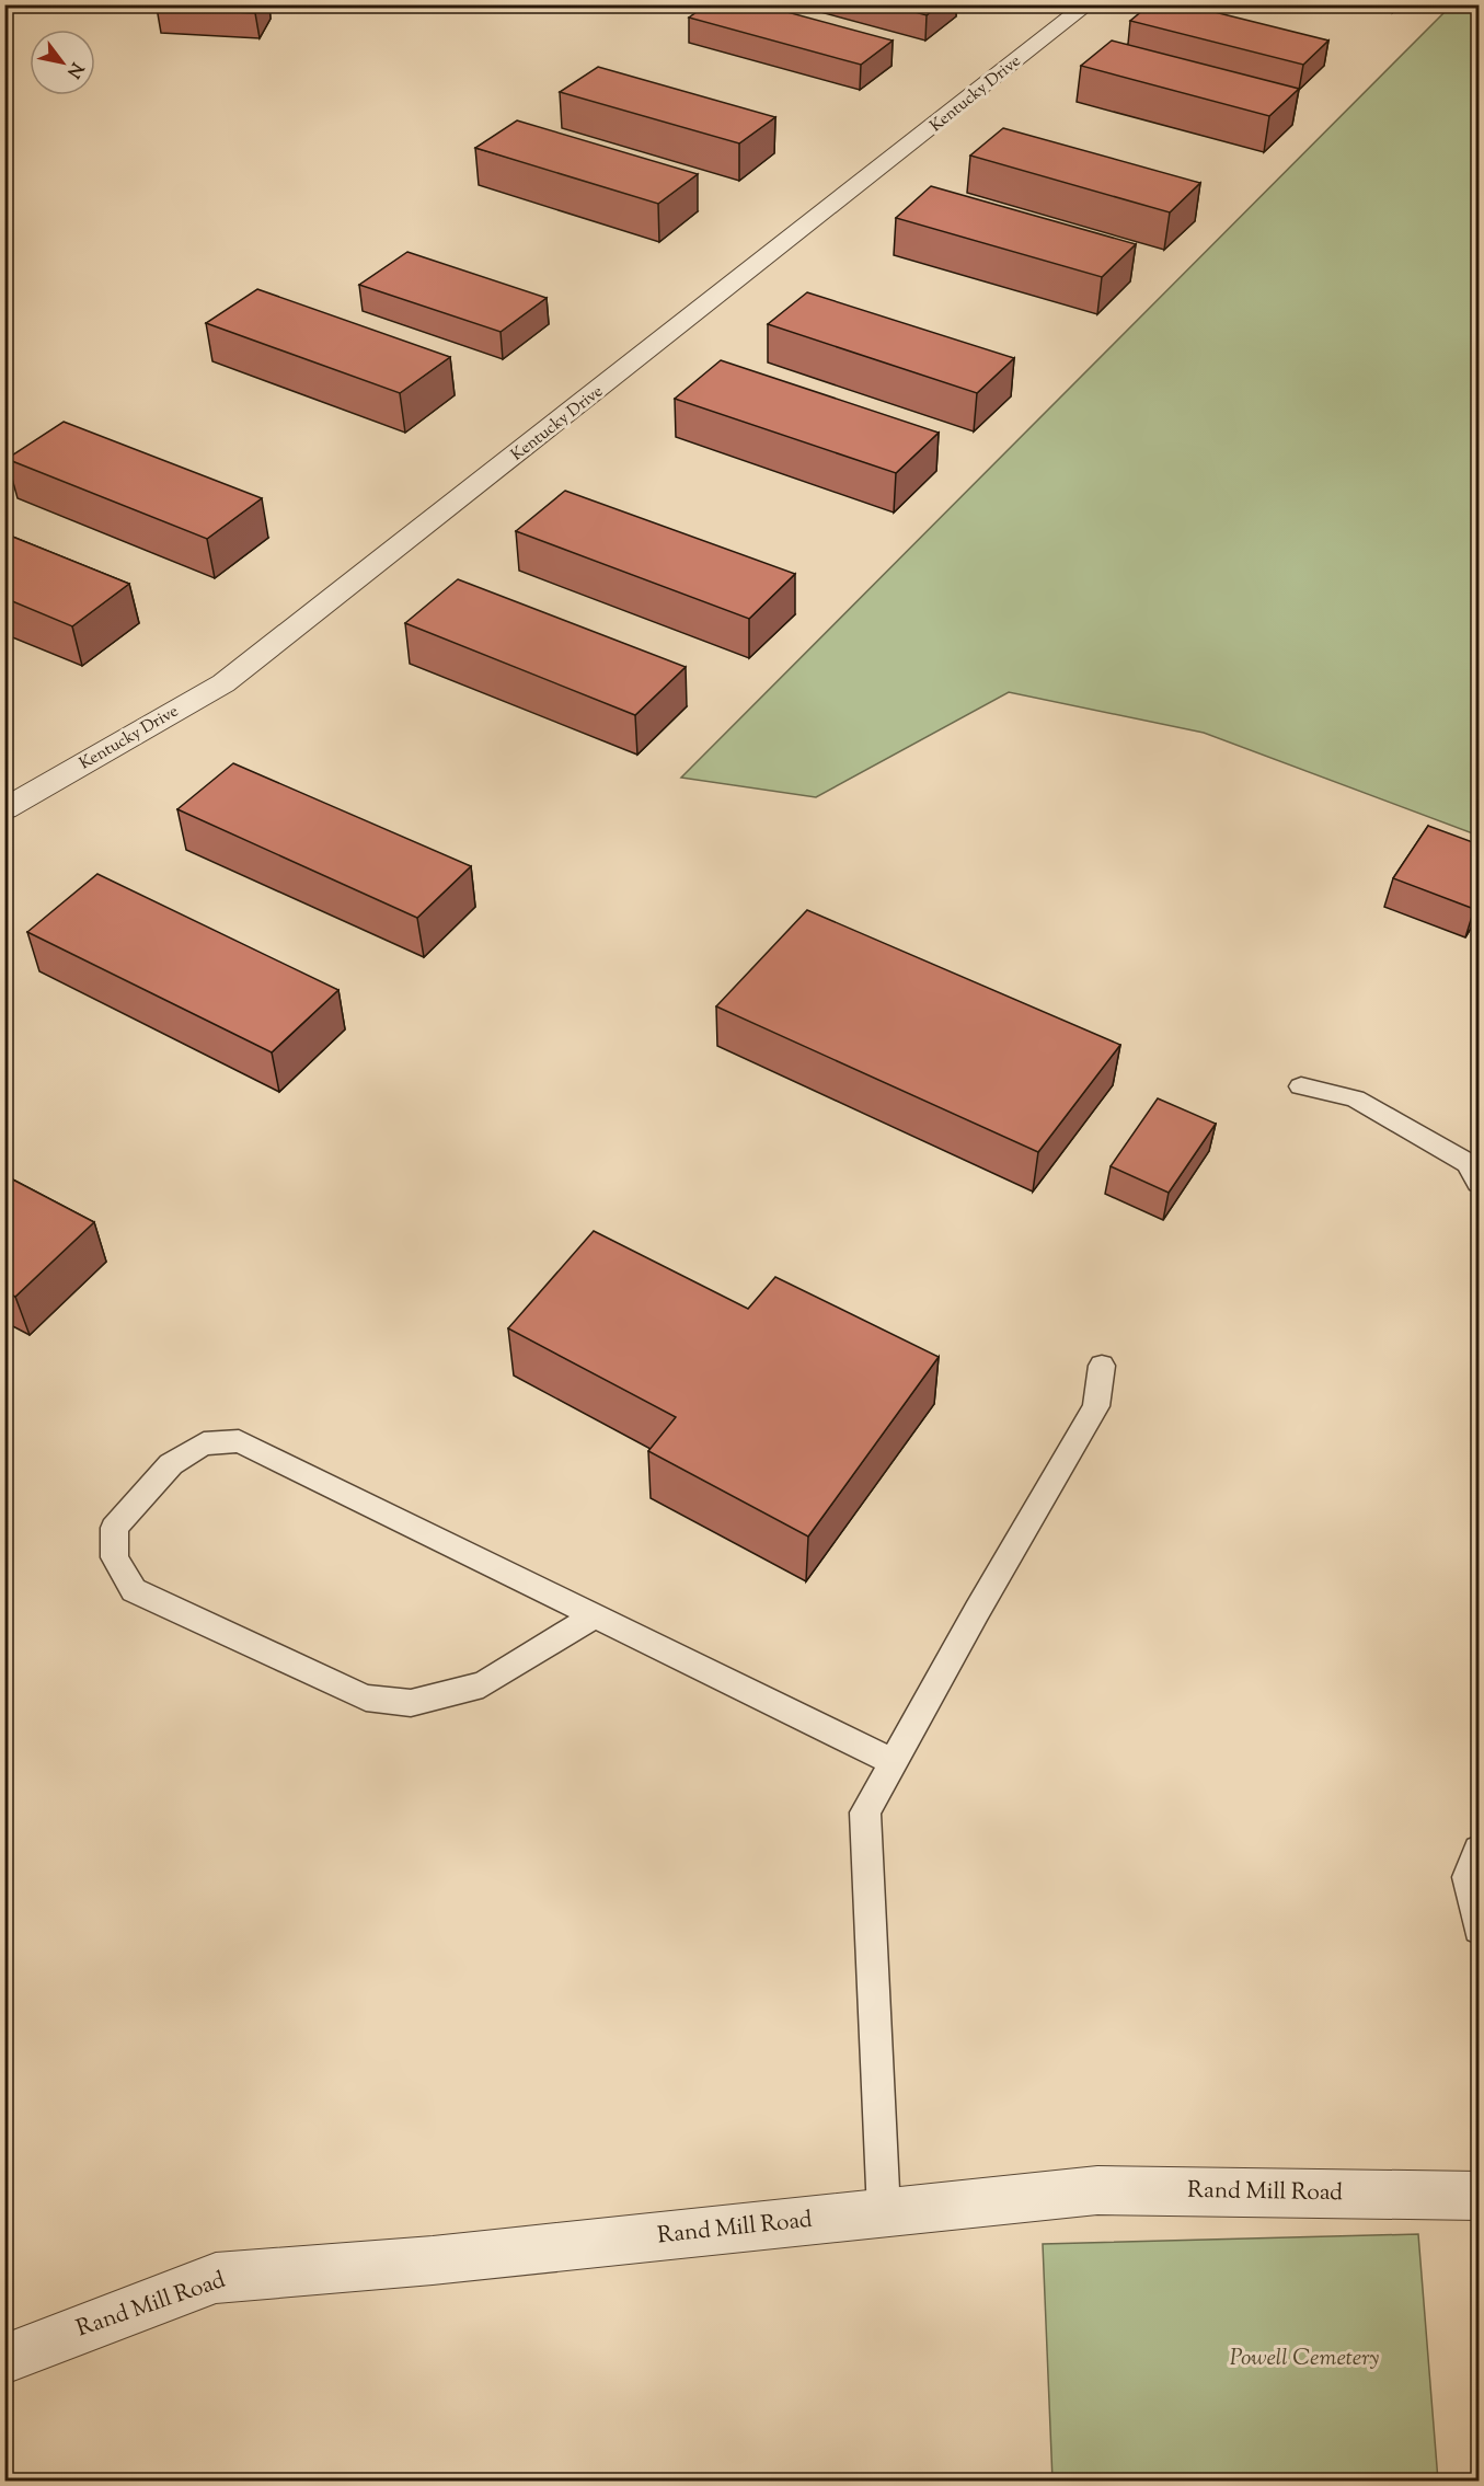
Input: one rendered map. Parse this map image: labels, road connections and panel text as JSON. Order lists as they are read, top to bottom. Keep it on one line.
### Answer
{"streets":{"street":["Kentucky Drive","Rand Mill Road"]},"parks":["Powell Cemetery"],"north":"bottom right"}
